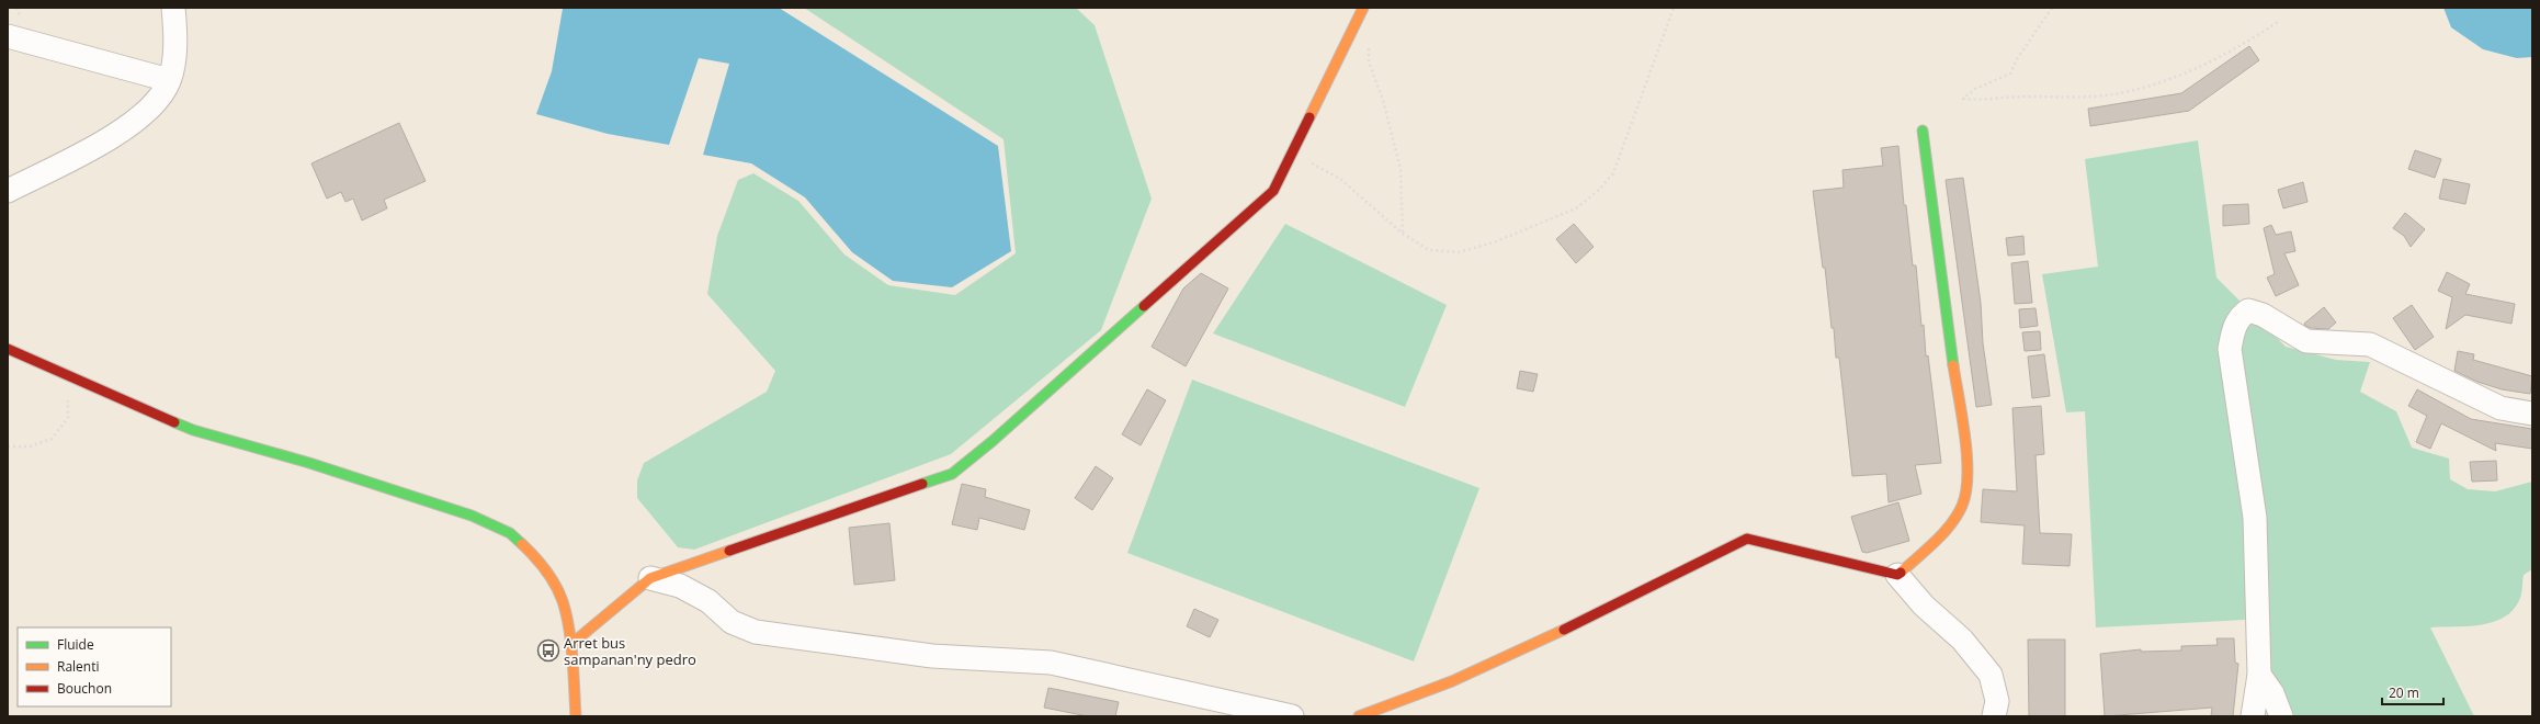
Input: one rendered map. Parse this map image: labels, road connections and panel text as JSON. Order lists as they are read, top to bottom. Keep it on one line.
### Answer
{"places":{"bus stop":["Arret bus sampanan'ny pedro"]},"legend":["Fluide","Ralenti","Bouchon"],"scale_bar":"20 m"}
